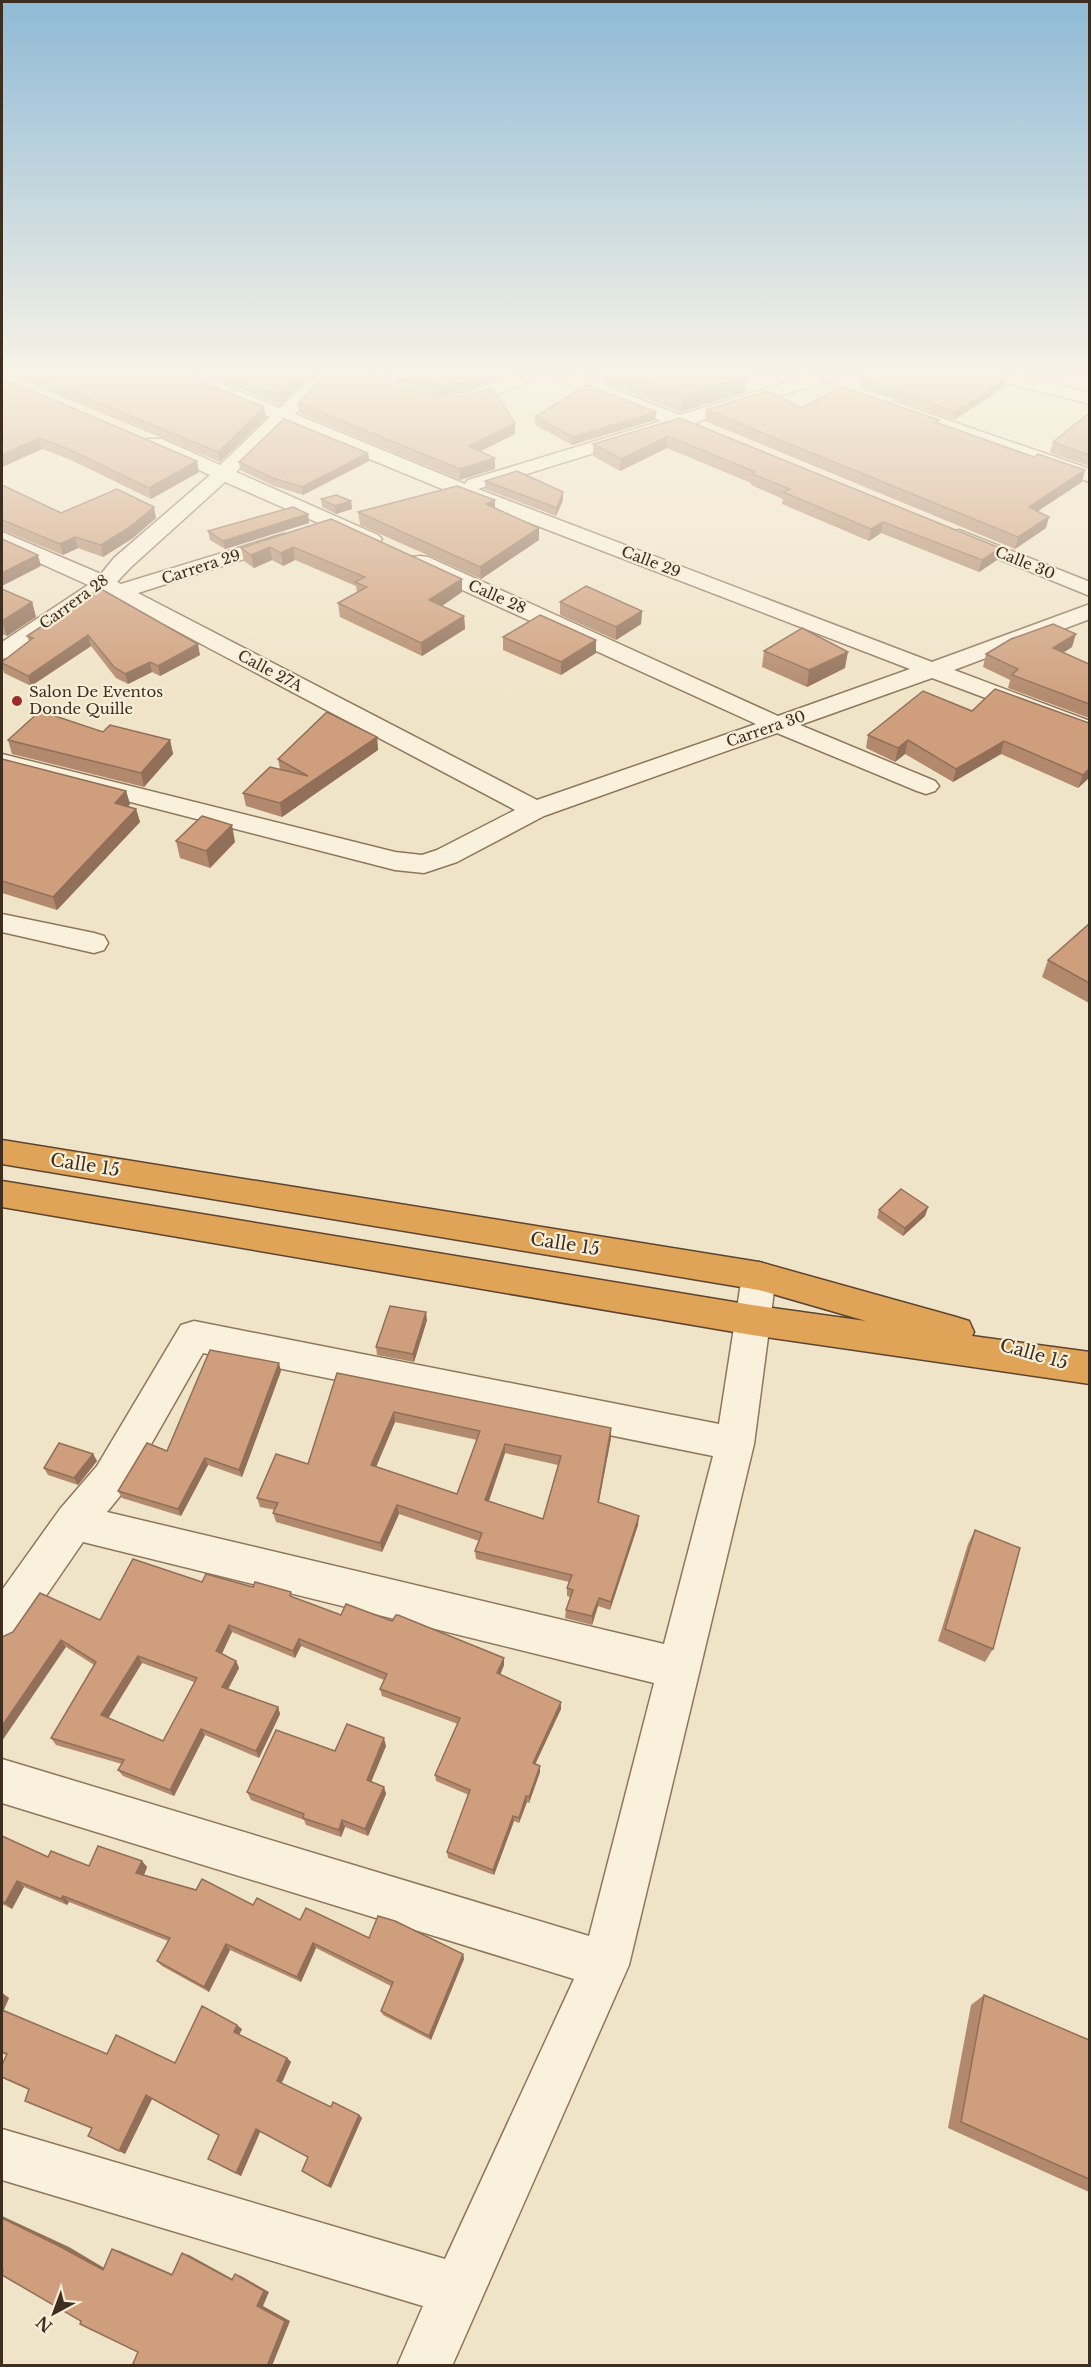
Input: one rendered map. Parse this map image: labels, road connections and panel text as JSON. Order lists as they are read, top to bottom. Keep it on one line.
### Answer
{"streets":{"highway":["Calle 15"],"street":["Calle 29","Calle 30","Carrera 29","Calle 28","Carrera 28","Calle 27A","Carrera 30"]},"crossings":[["Calle 29","Carrera 30"],["Carrera 29","Calle 28"],["Carrera 29","Carrera 28"],["Carrera 29","Calle 27A"],["Calle 28","Carrera 30"],["Carrera 28","Calle 27A"],["Calle 27A","Carrera 30"]],"places":["Salon De Eventos Donde Quille"],"north":"bottom left"}
